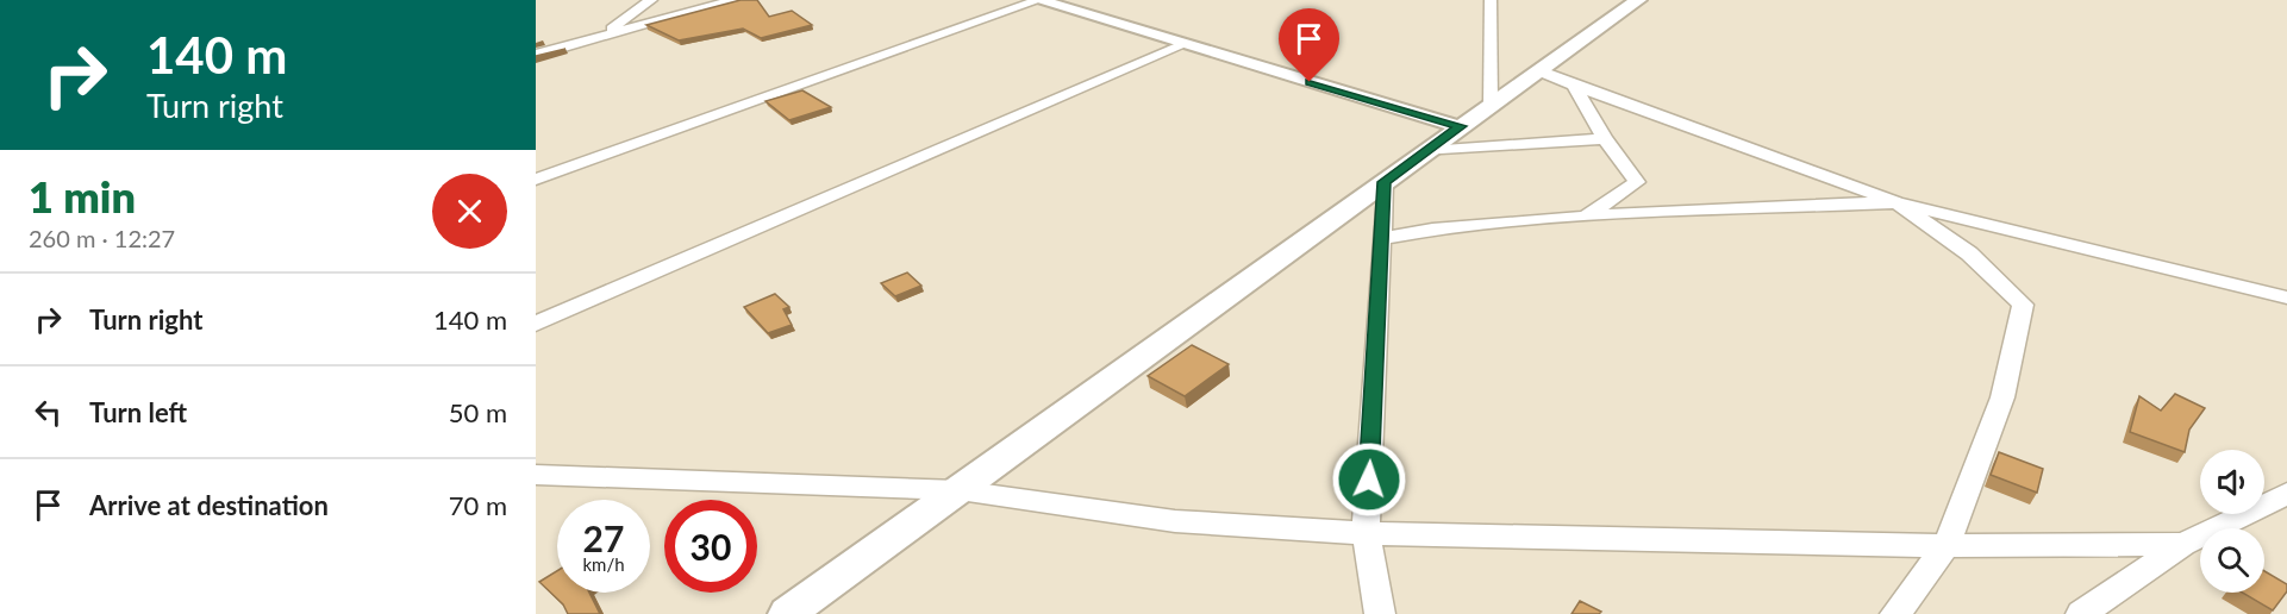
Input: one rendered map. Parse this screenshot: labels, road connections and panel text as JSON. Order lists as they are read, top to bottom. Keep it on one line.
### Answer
{"page":{"turn":["140 m","Turn right"],"heading":["1 min","260 m · 12:27"],"list":[{"name":"Turn right","value":"140 m"},{"name":"Turn left","value":"50 m"},{"name":"Arrive at destination","value":"70 m"}],"speed":"27 km/h","limit":"30"}}
